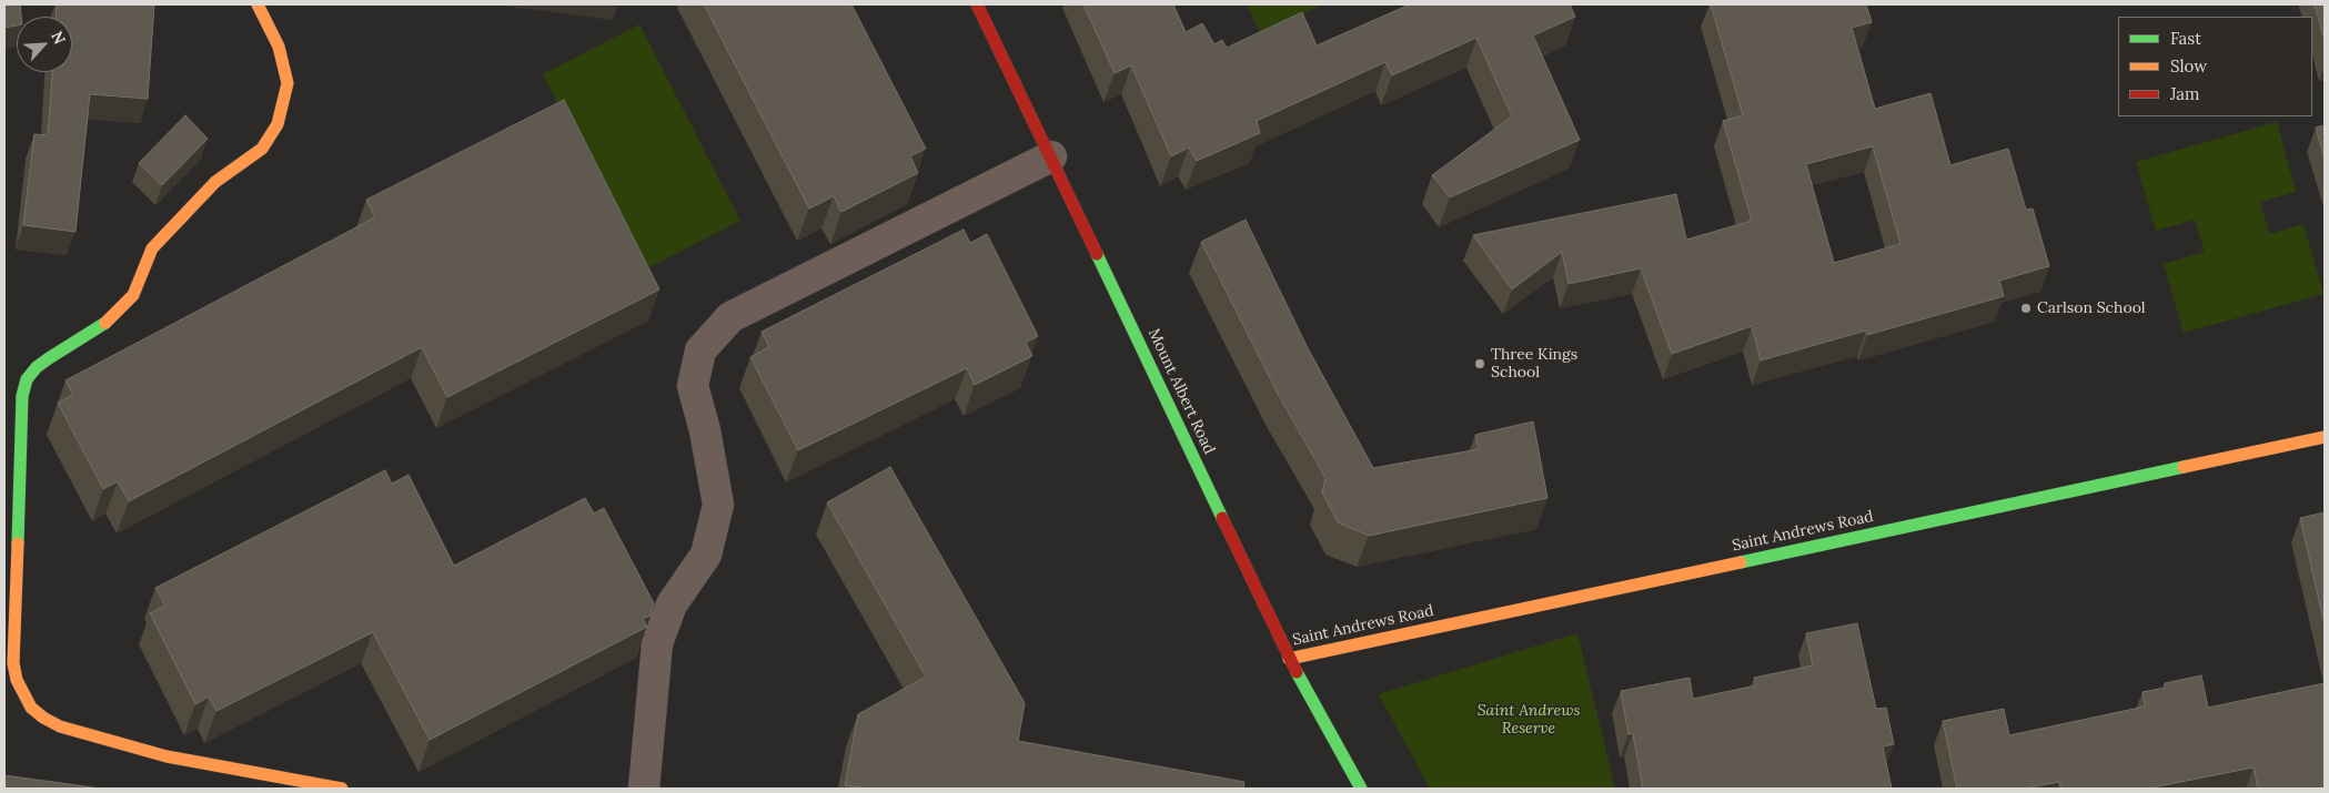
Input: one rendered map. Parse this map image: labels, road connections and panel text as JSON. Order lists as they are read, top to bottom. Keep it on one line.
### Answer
{"streets":{"street":["Mount Albert Road","Saint Andrews Road"]},"crossings":[["Mount Albert Road","Saint Andrews Road"]],"parks":["Saint Andrews Reserve"],"places":["Carlson School","Three Kings School"],"legend":["Fast","Slow","Jam"],"north":"top right"}
